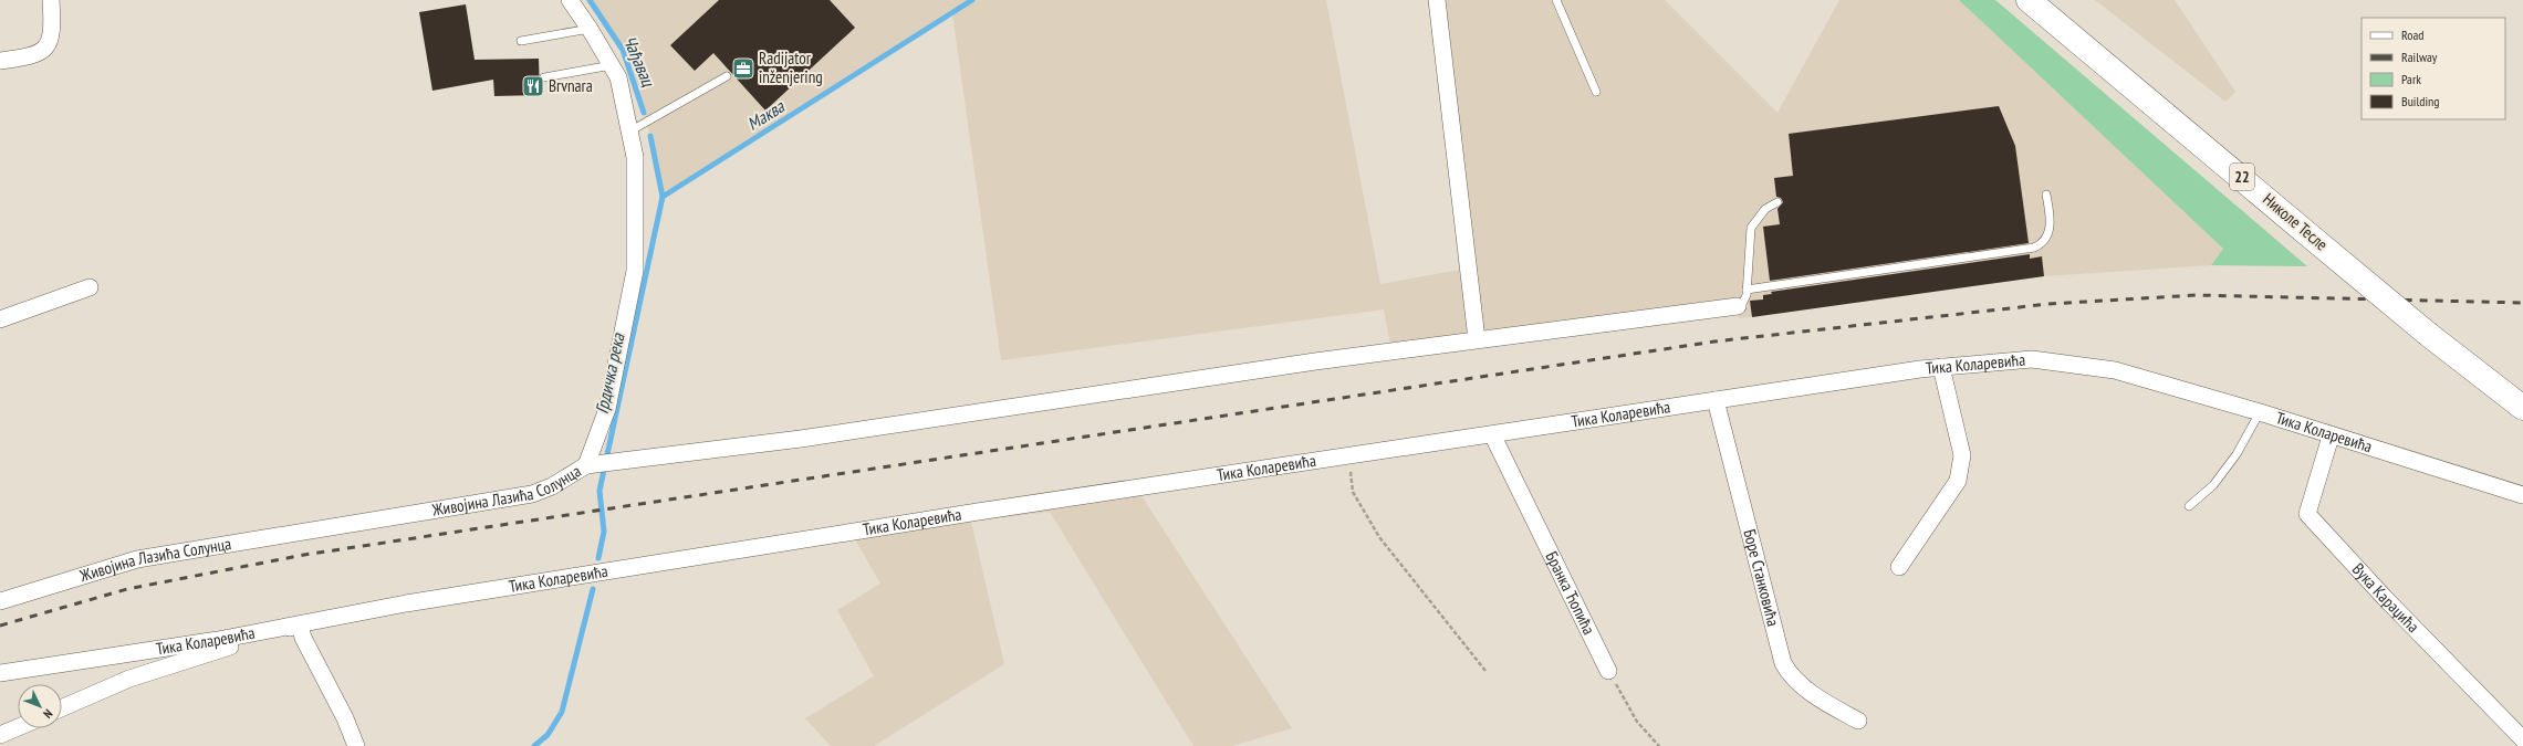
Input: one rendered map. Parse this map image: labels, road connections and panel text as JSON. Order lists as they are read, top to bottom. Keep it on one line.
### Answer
{"streets":{"main road":["22","Николе Тесле"],"street":["Тика Коларевића","Живојина Лазића Солунца","Боре Станковића","Бранка Ћопића","Вука Караџића"]},"crossings":[["Тика Коларевића","Боре Станковића"],["Тика Коларевића","Бранка Ћопића"],["Тика Коларевића","Вука Караџића"]],"water":["Чађавац","Маква","Грдичка река"],"places":{"office":["Radijator inženjering"],"restaurant":["Brvnara"]},"legend":["Road","Railway","Park","Building"],"north":"bottom right"}
